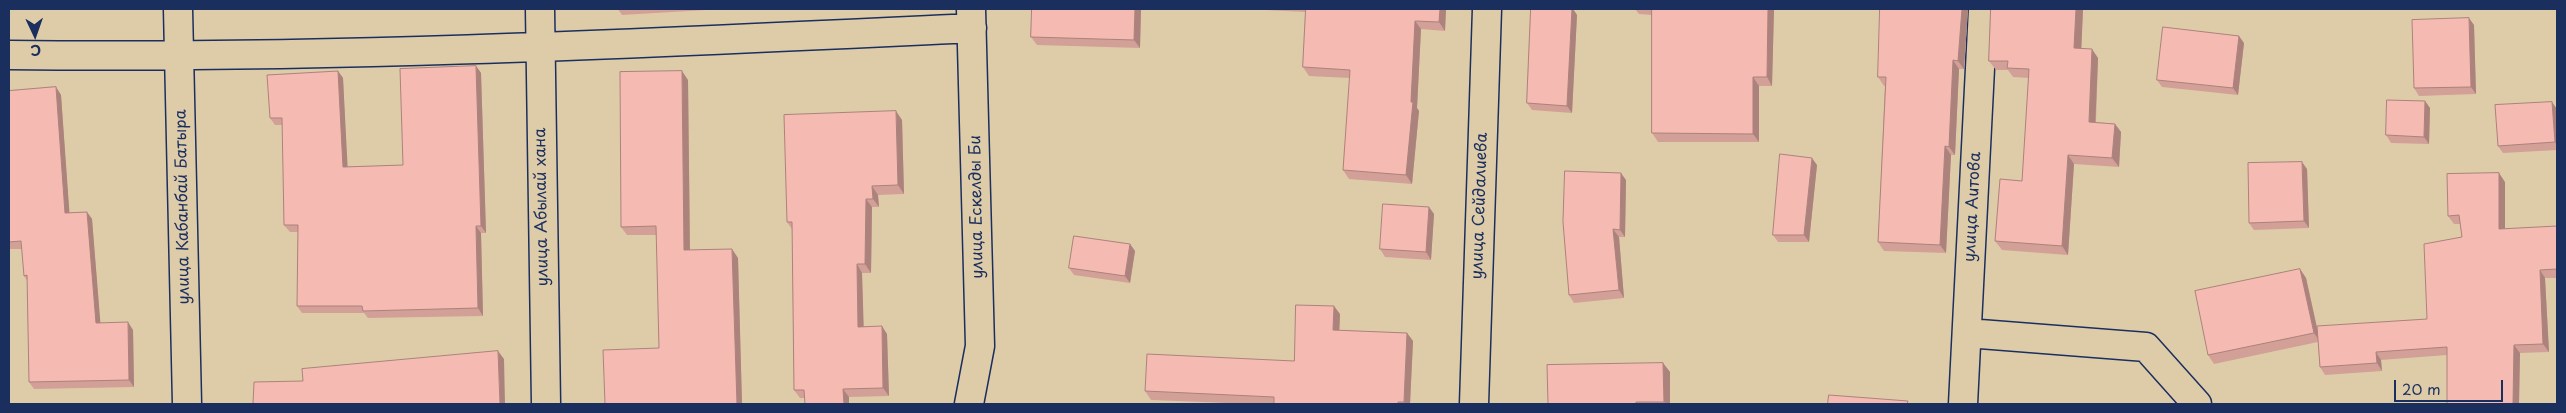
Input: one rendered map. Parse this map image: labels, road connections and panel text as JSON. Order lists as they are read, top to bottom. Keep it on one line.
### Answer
{"streets":{"street":["улица Сейдалиева","улица Кабанбай Батыра","улица Абылай хана","улица Ескелды Би","улица Аитова"]},"scale_bar":"20 m","north":"bottom"}
